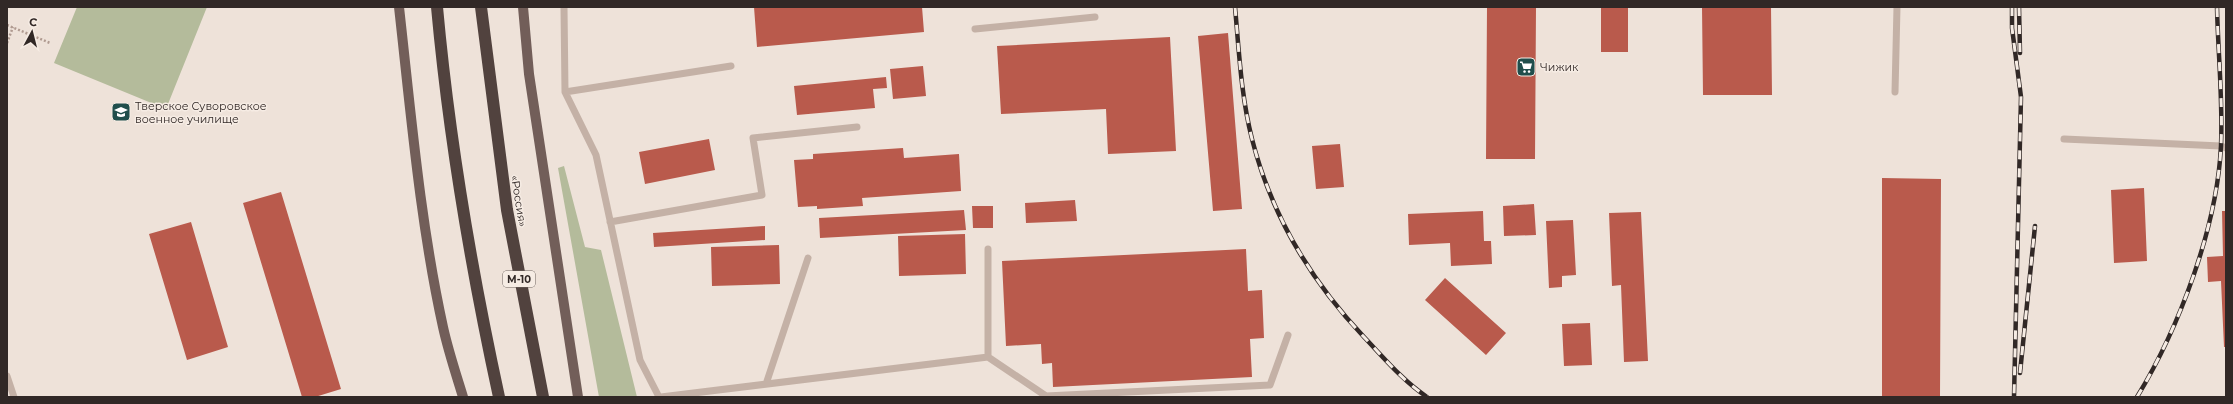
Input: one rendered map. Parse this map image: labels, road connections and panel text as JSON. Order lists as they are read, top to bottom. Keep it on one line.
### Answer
{"streets":{"highway":["«Россия»","М-10"]},"places":{"supermarket":["Чижик"],"school or university":["Тверское Суворовское военное училище"]},"north":"top"}
